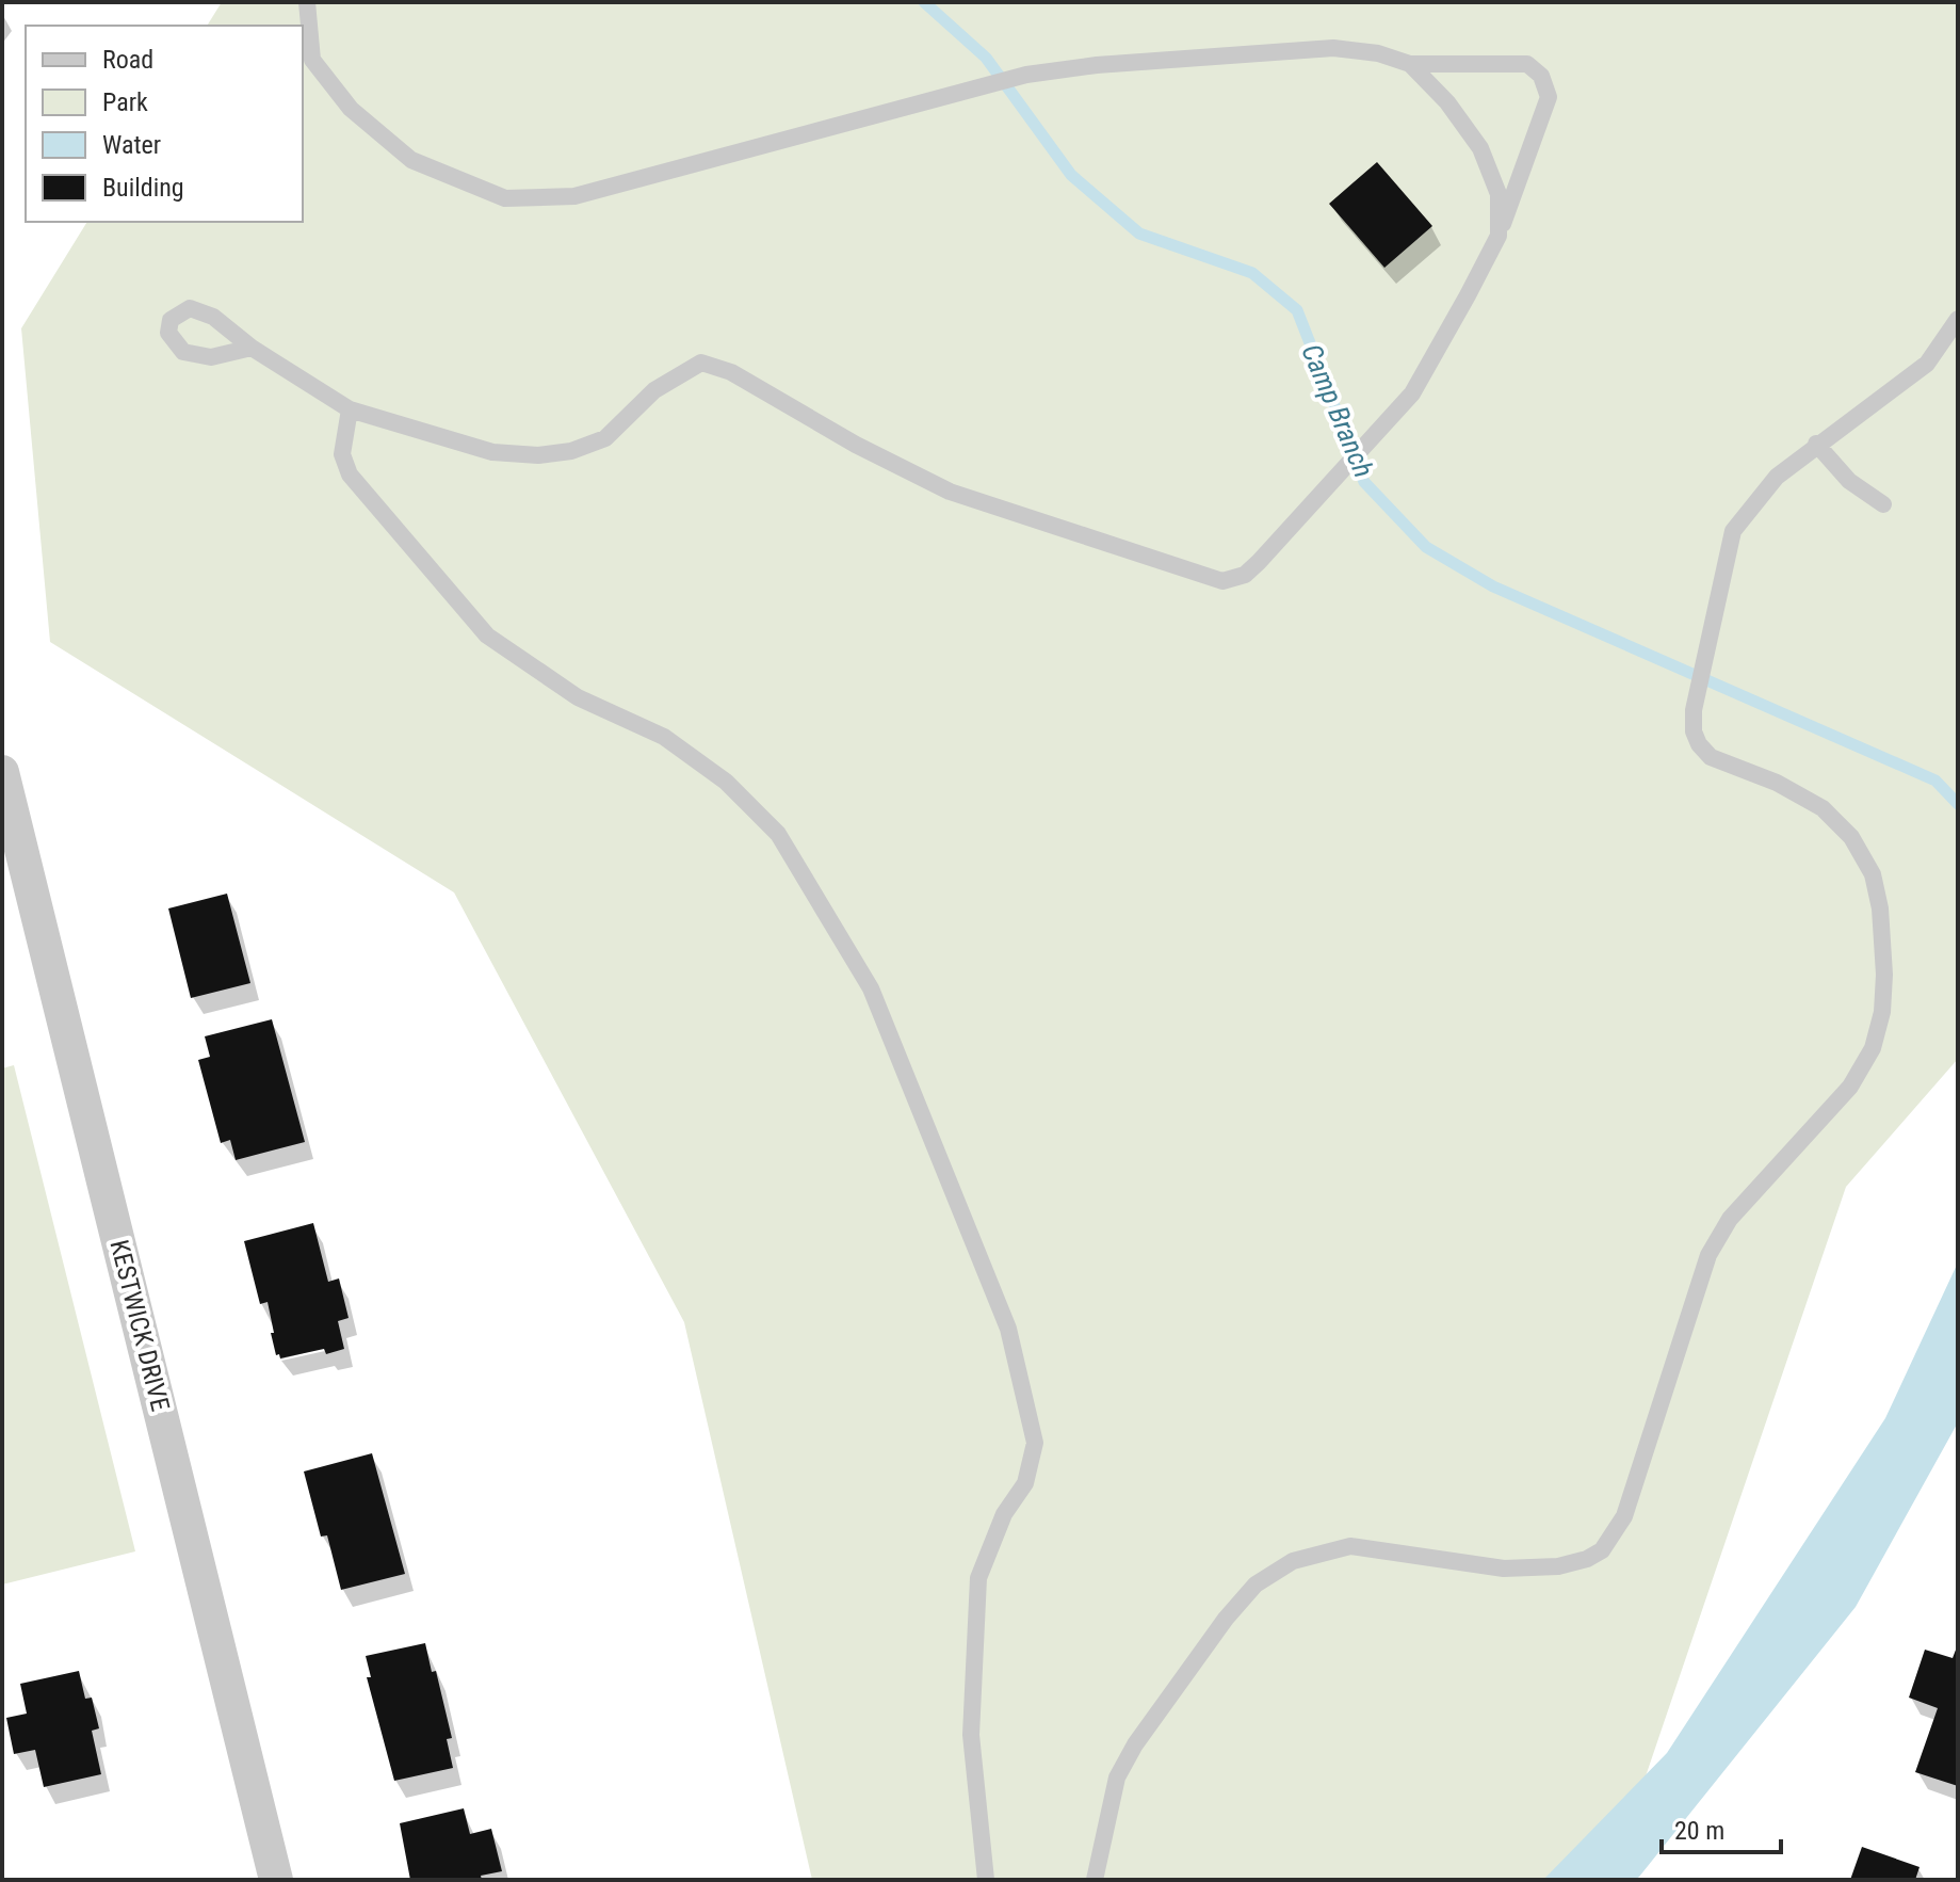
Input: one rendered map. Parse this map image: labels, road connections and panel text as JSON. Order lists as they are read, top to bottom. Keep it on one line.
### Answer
{"streets":{"street":["KESTWICK DRIVE"]},"water":["Camp Branch"],"legend":["Road","Park","Water","Building"],"scale_bar":"20 m"}
